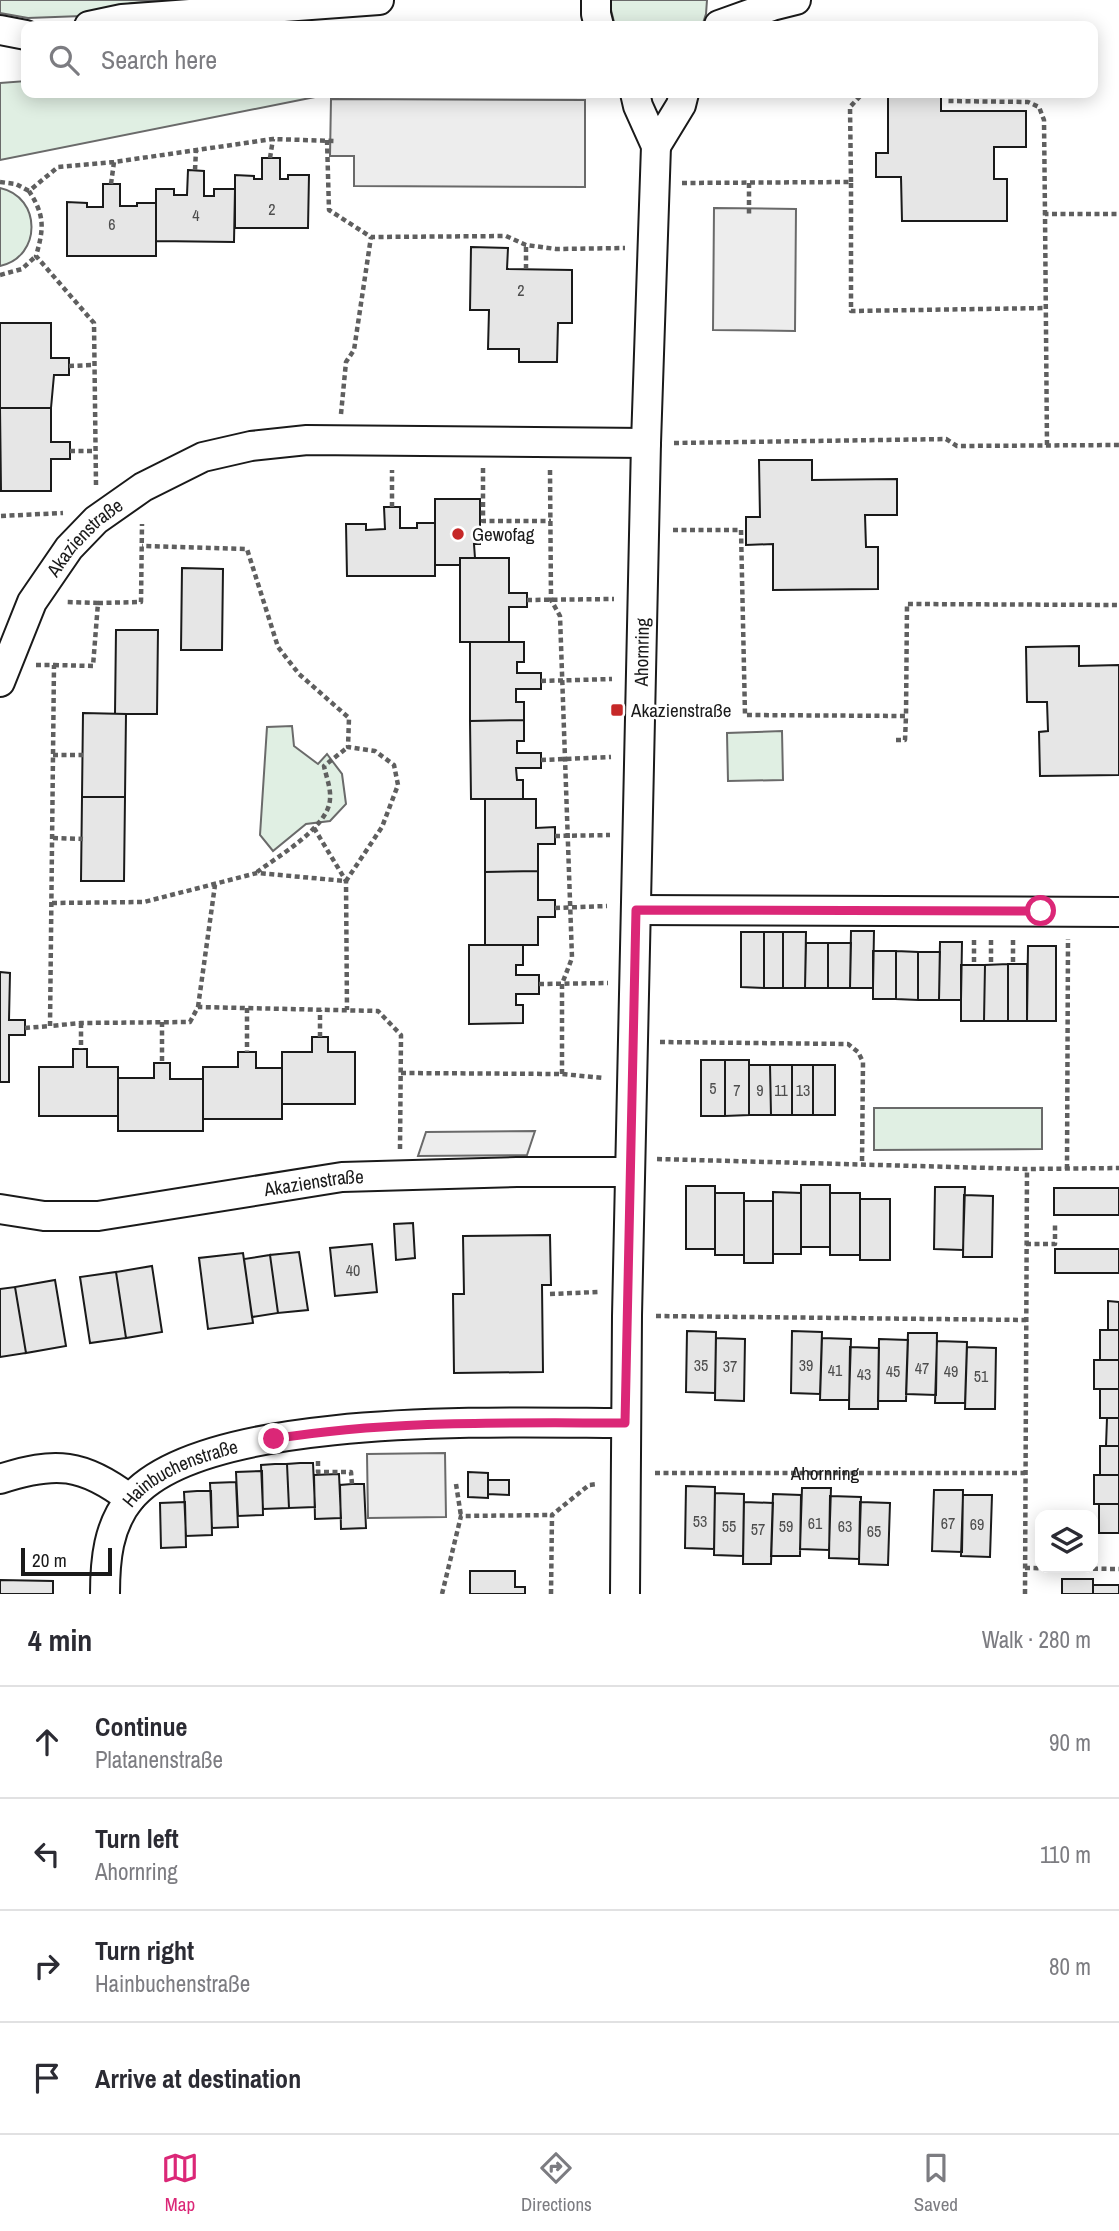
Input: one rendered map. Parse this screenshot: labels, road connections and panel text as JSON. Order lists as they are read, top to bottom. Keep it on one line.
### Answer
{"streets":{"street":["Akazienstraße","Ahornring","Hainbuchenstraße"]},"crossings":[["Akazienstraße","Ahornring"],["Ahornring","Hainbuchenstraße"]],"places":{"other":["Gewofag"],"transit":["Akazienstraße"]},"house_numbers":["2","4","6","2","5","7","9","11","13","40","35","39","37","47","41","45","49","43","51","53","61","67","69","55","59","63","57","65"],"scale_bar":"20 m","page":{"search":"Search here","scale":"20 m","heading":["4 min","Walk · 280 m"],"list":[["Continue","Platanenstraße","90 m"],["Turn left","Ahornring","110 m"],["Turn right","Hainbuchenstraße","80 m"],"Arrive at destination"],"nav":["Map","Directions","Saved"]}}
